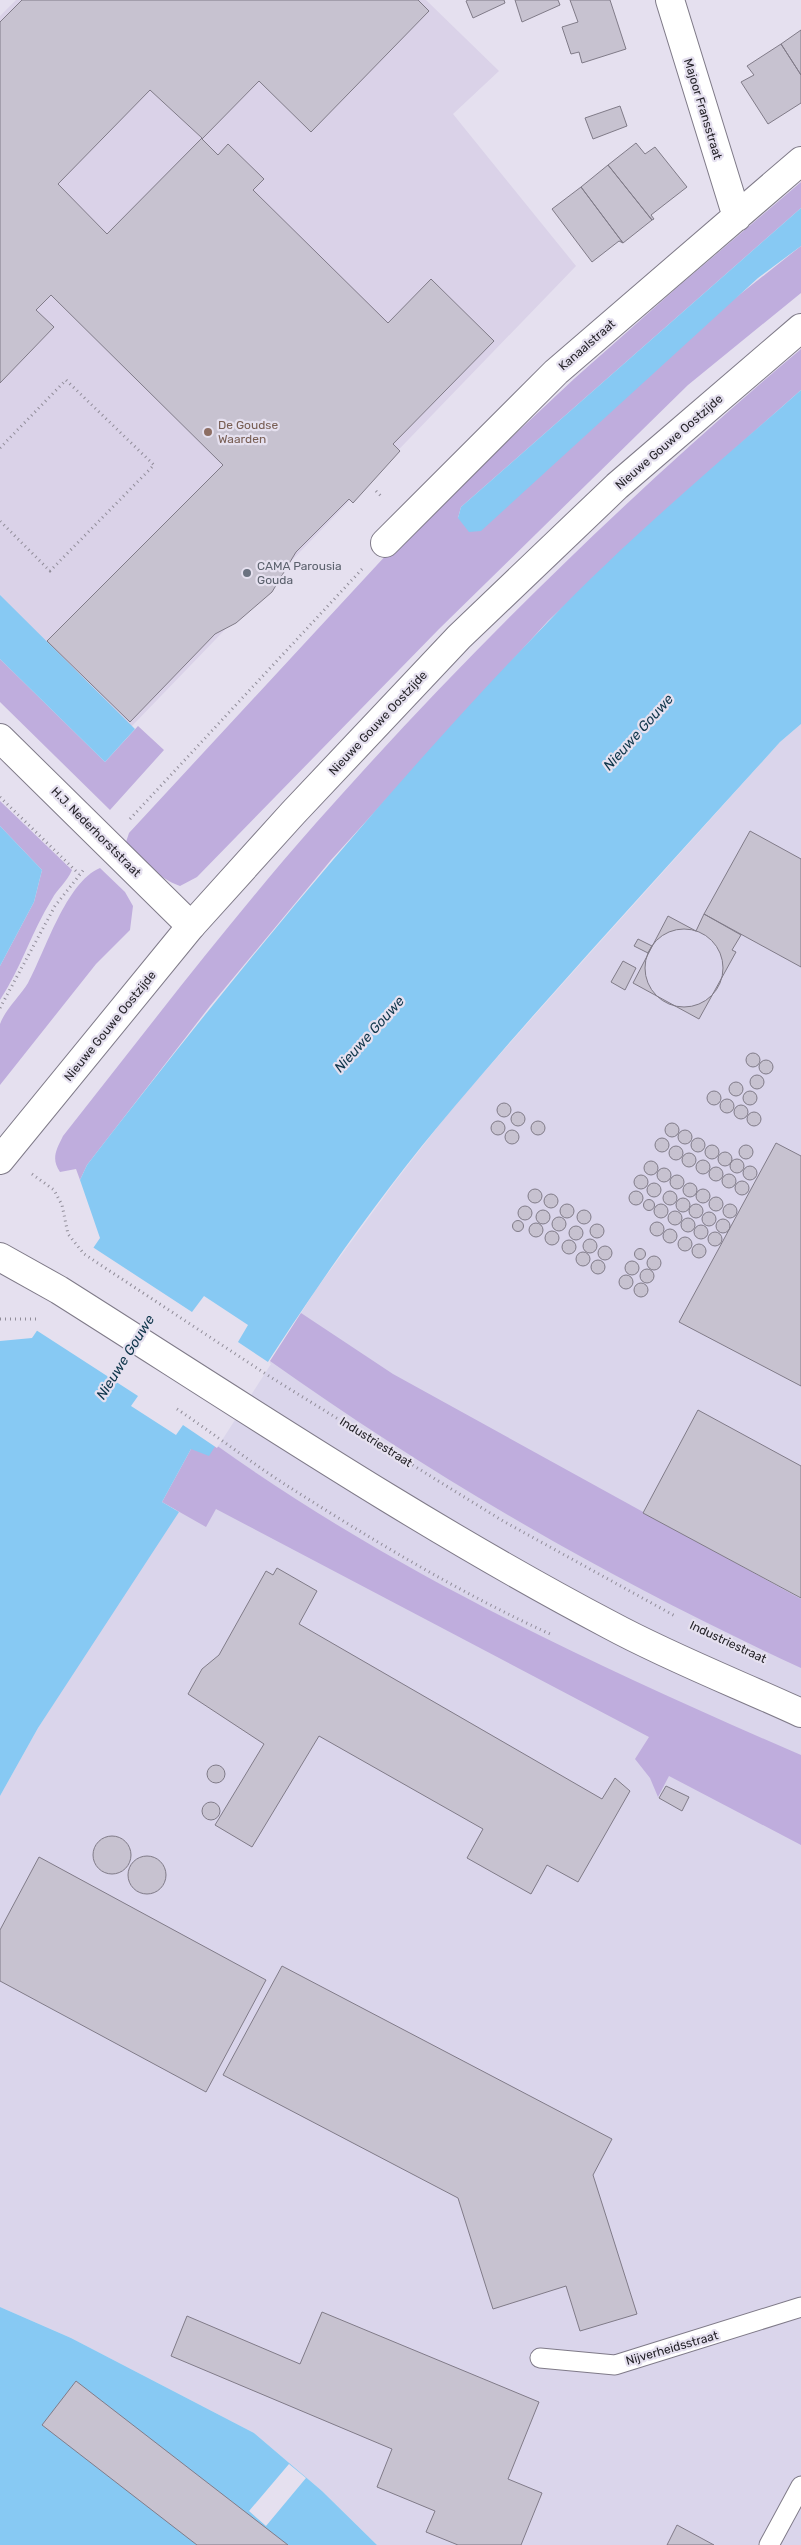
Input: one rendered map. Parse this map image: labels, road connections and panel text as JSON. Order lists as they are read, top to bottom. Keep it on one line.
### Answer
{"streets":{"main road":["Majoor Fransstraat","Kanaalstraat","Nieuwe Gouwe Oostzijde","H.J. Nederhorststraat"],"lane":["Nijverheidsstraat"],"path":["Industriestraat"]},"crossings":[["Majoor Fransstraat","Kanaalstraat"],["Nieuwe Gouwe Oostzijde","H.J. Nederhorststraat"],["Nieuwe Gouwe Oostzijde","Industriestraat"]],"water":["Nieuwe Gouwe"],"places":["De Goudse Waarden","CAMA Parousia Gouda"]}
